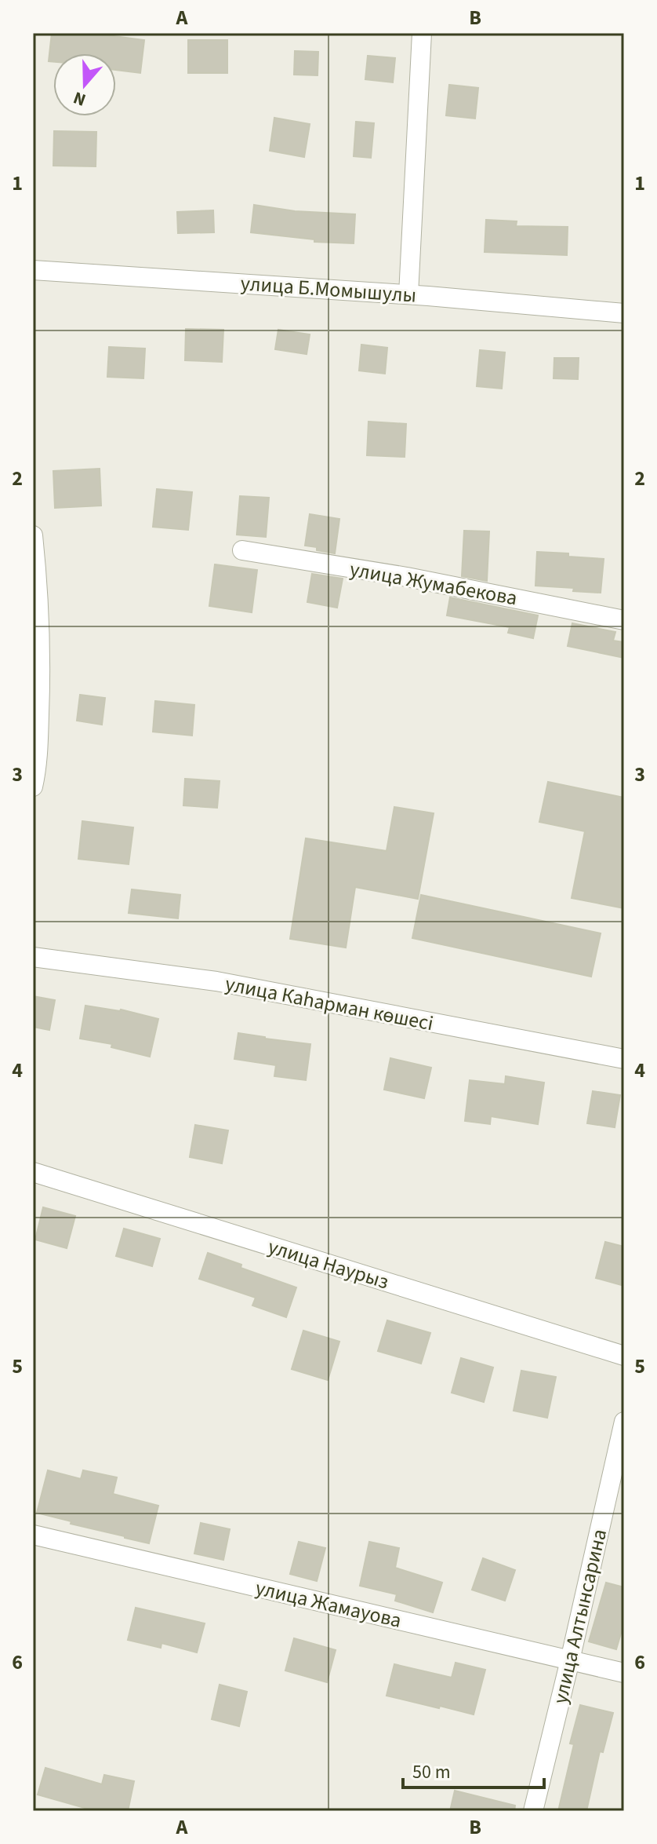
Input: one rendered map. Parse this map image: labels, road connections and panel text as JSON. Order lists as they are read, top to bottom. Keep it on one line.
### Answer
{"streets":{"street":["улица Б.Момышулы","улица Жумабекова","улица Каһарман көшесі","улица Наурыз","улица Жамауова","улица Алтынсарина"]},"crossings":[["улица Жамауова","улица Алтынсарина"]],"scale_bar":"50 m","north":"bottom","grid":{"columns":["A","B"],"rows":["1","2","3","4","5","6"]}}
